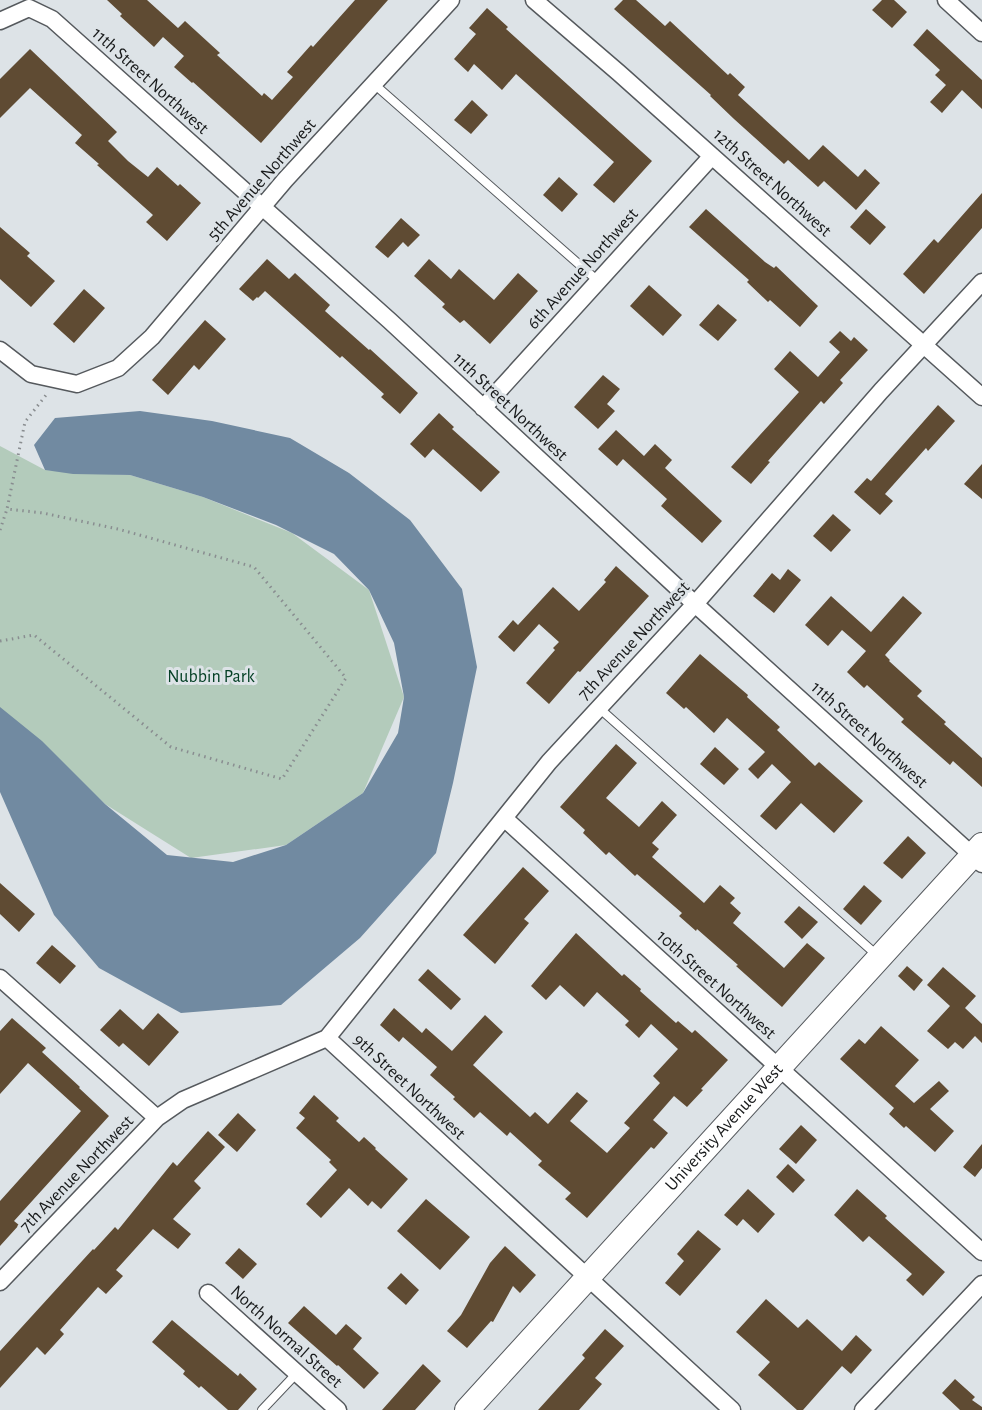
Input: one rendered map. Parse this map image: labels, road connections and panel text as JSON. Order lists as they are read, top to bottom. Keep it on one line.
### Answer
{"streets":{"street":["11th Street Northwest","5th Avenue Northwest","12th Street Northwest","6th Avenue Northwest","7th Avenue Northwest","10th Street Northwest","9th Street Northwest","University Avenue West","North Normal Street"]},"crossings":[["11th Street Northwest","5th Avenue Northwest"],["11th Street Northwest","6th Avenue Northwest"],["11th Street Northwest","7th Avenue Northwest"],["11th Street Northwest","University Avenue West"],["12th Street Northwest","6th Avenue Northwest"],["12th Street Northwest","7th Avenue Northwest"],["7th Avenue Northwest","10th Street Northwest"],["7th Avenue Northwest","9th Street Northwest"],["10th Street Northwest","University Avenue West"],["9th Street Northwest","University Avenue West"]],"parks":["Nubbin Park"]}
